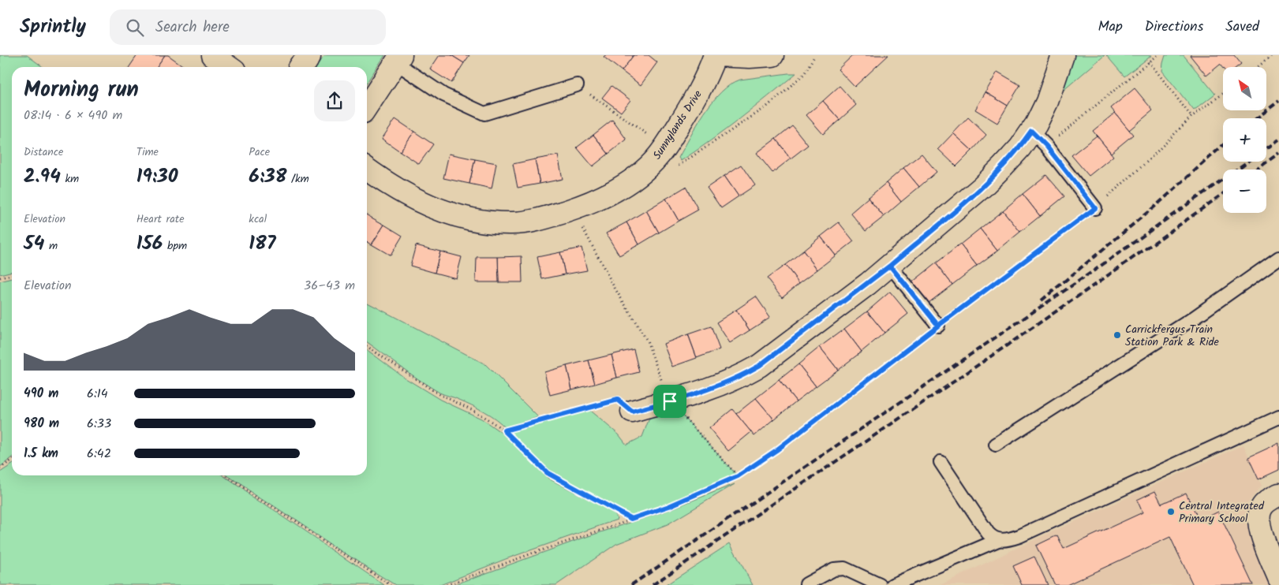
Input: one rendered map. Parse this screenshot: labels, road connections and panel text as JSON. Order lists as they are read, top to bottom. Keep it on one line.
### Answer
{"streets":{"street":["Sunnylands Drive"]},"places":["Carrickfergus Train Station Park & Ride","Central Integrated Primary School"],"north":"top left","page":{"header":"Sprintly","search":"Search here","nav":["Map","Directions","Saved"],"map_buttons":["+","−"],"heading":["Morning run","08:14 · 6 × 490 m"],"stats":[["Distance","2.94 km"],["Time","19:30"],["Pace","6:38 /km"],["Elevation","54 m"],["Heart rate","156 bpm"],["kcal","187"]],"chart":["Elevation","36–43 m"],"list":[{"name":"490 m","note":"6:14"},{"name":"980 m","note":"6:33"},{"name":"1.5 km","note":"6:42"}]}}
